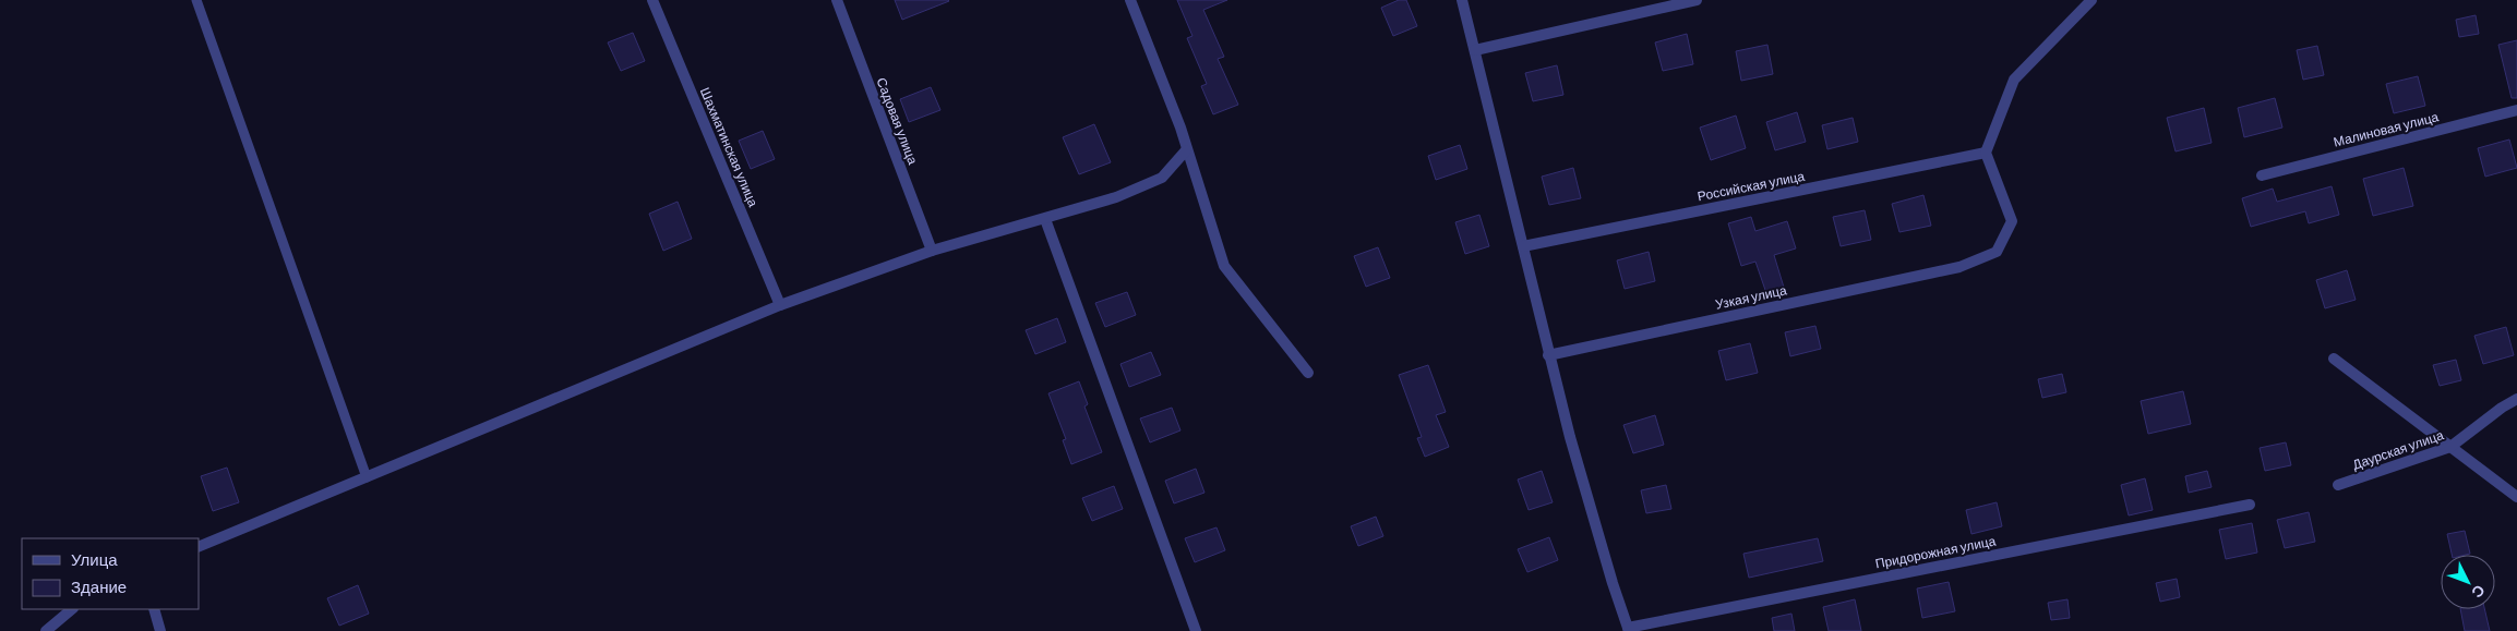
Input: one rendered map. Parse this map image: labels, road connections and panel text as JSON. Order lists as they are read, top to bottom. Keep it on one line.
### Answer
{"streets":{"street":["Садовая улица","Малиновая улица","Шахматинская улица","Российская улица","Узкая улица","Даурская улица","Придорожная улица"]},"crossings":[["Российская улица","Узкая улица"]],"legend":["Улица","Здание"],"north":"bottom right"}
